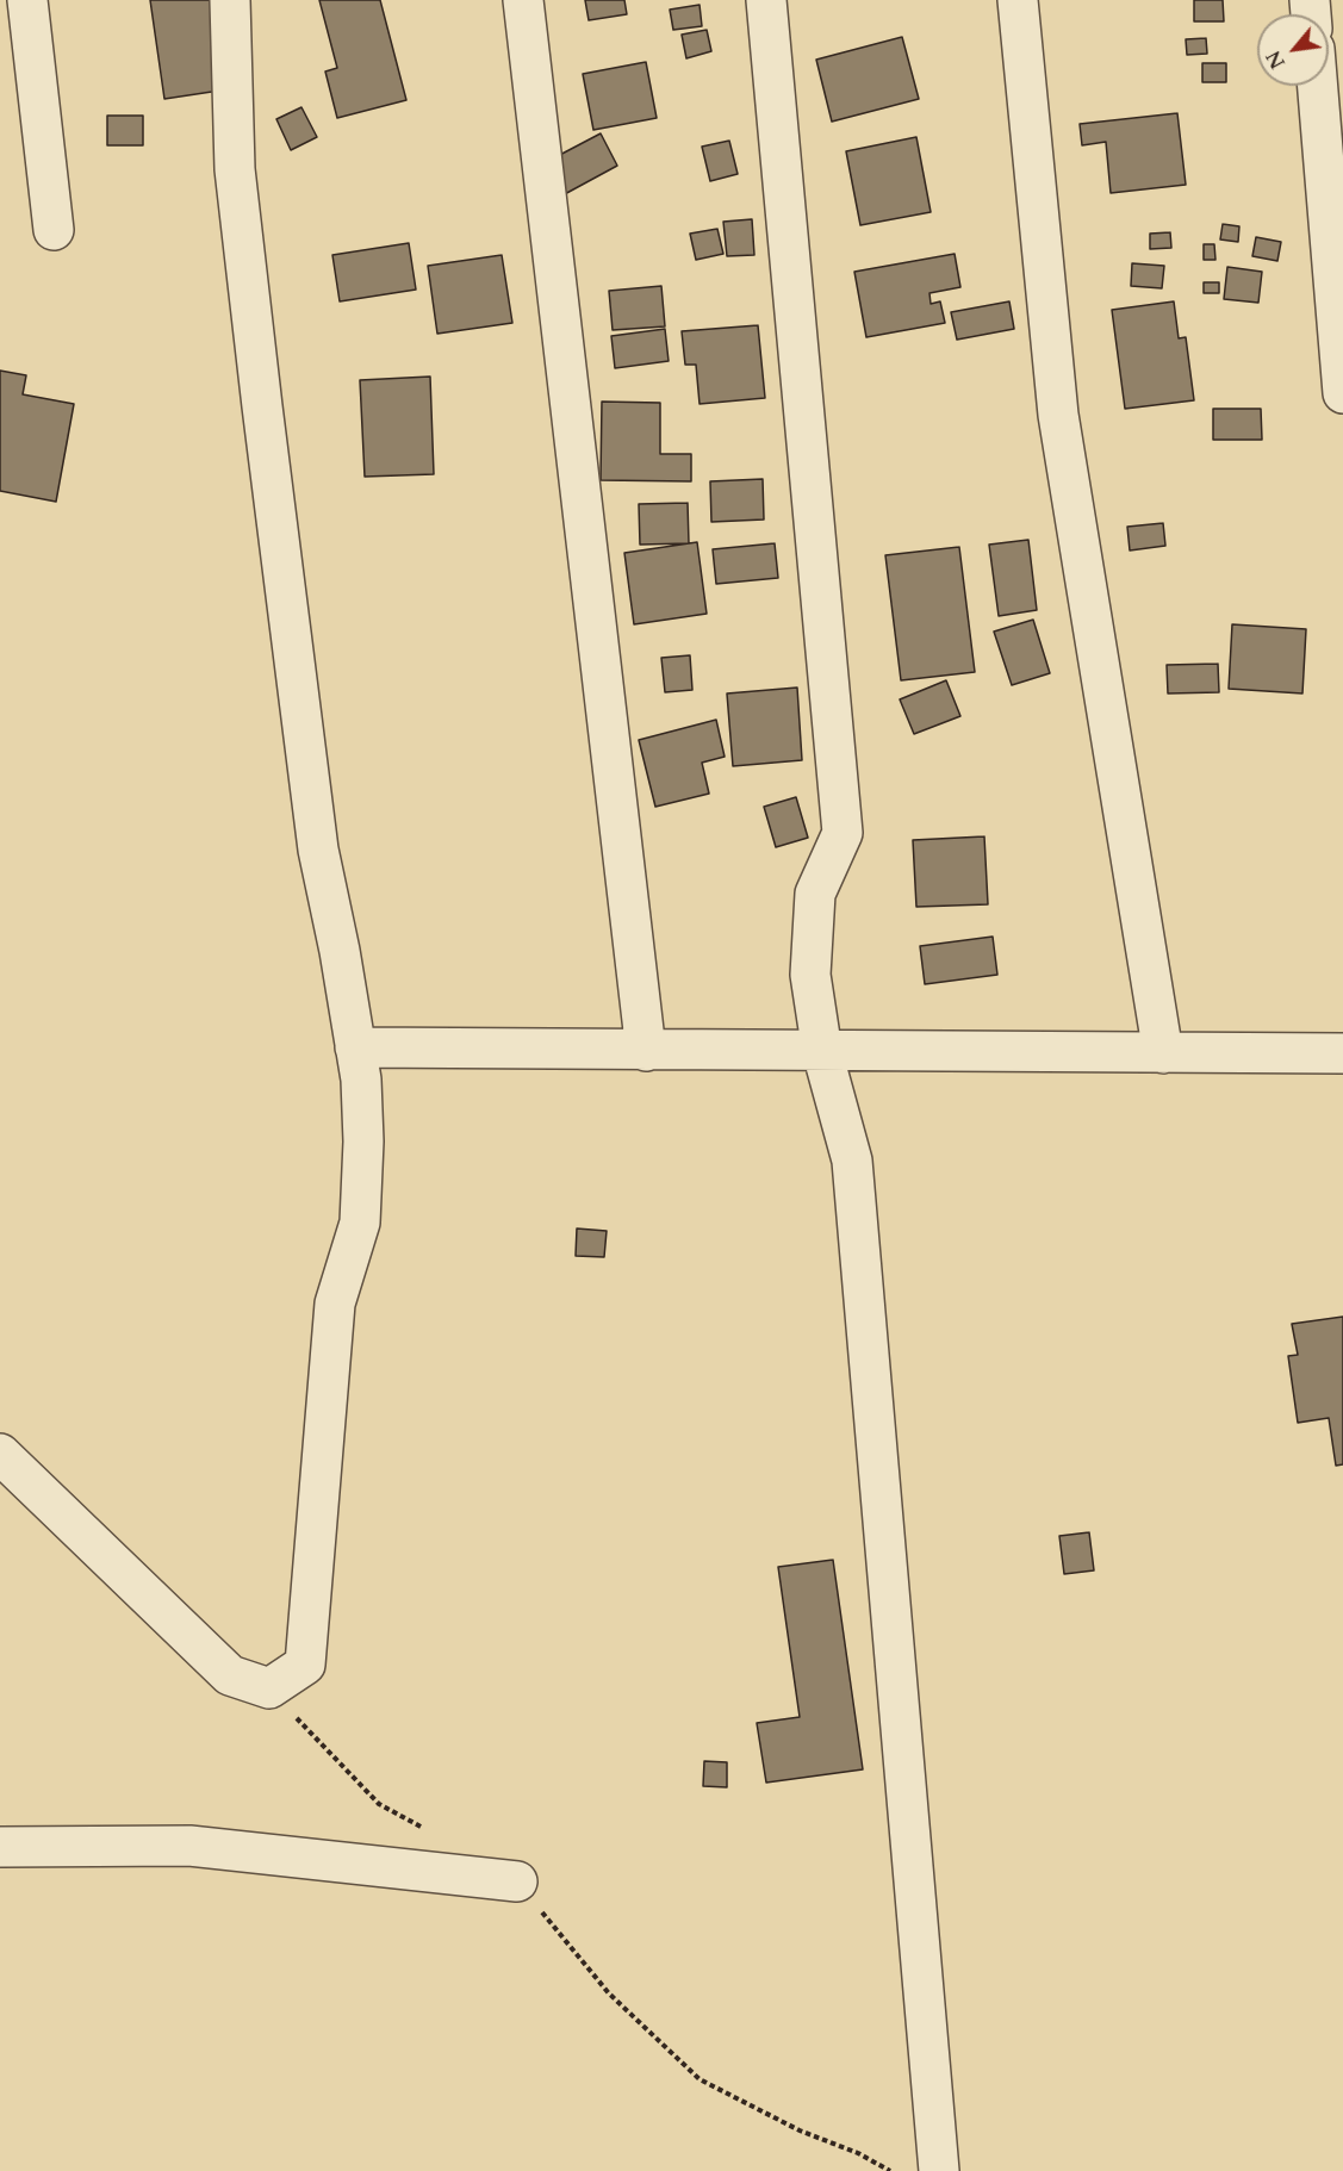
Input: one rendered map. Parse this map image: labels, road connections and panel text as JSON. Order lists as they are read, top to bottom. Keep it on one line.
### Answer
{"north":"bottom left"}
